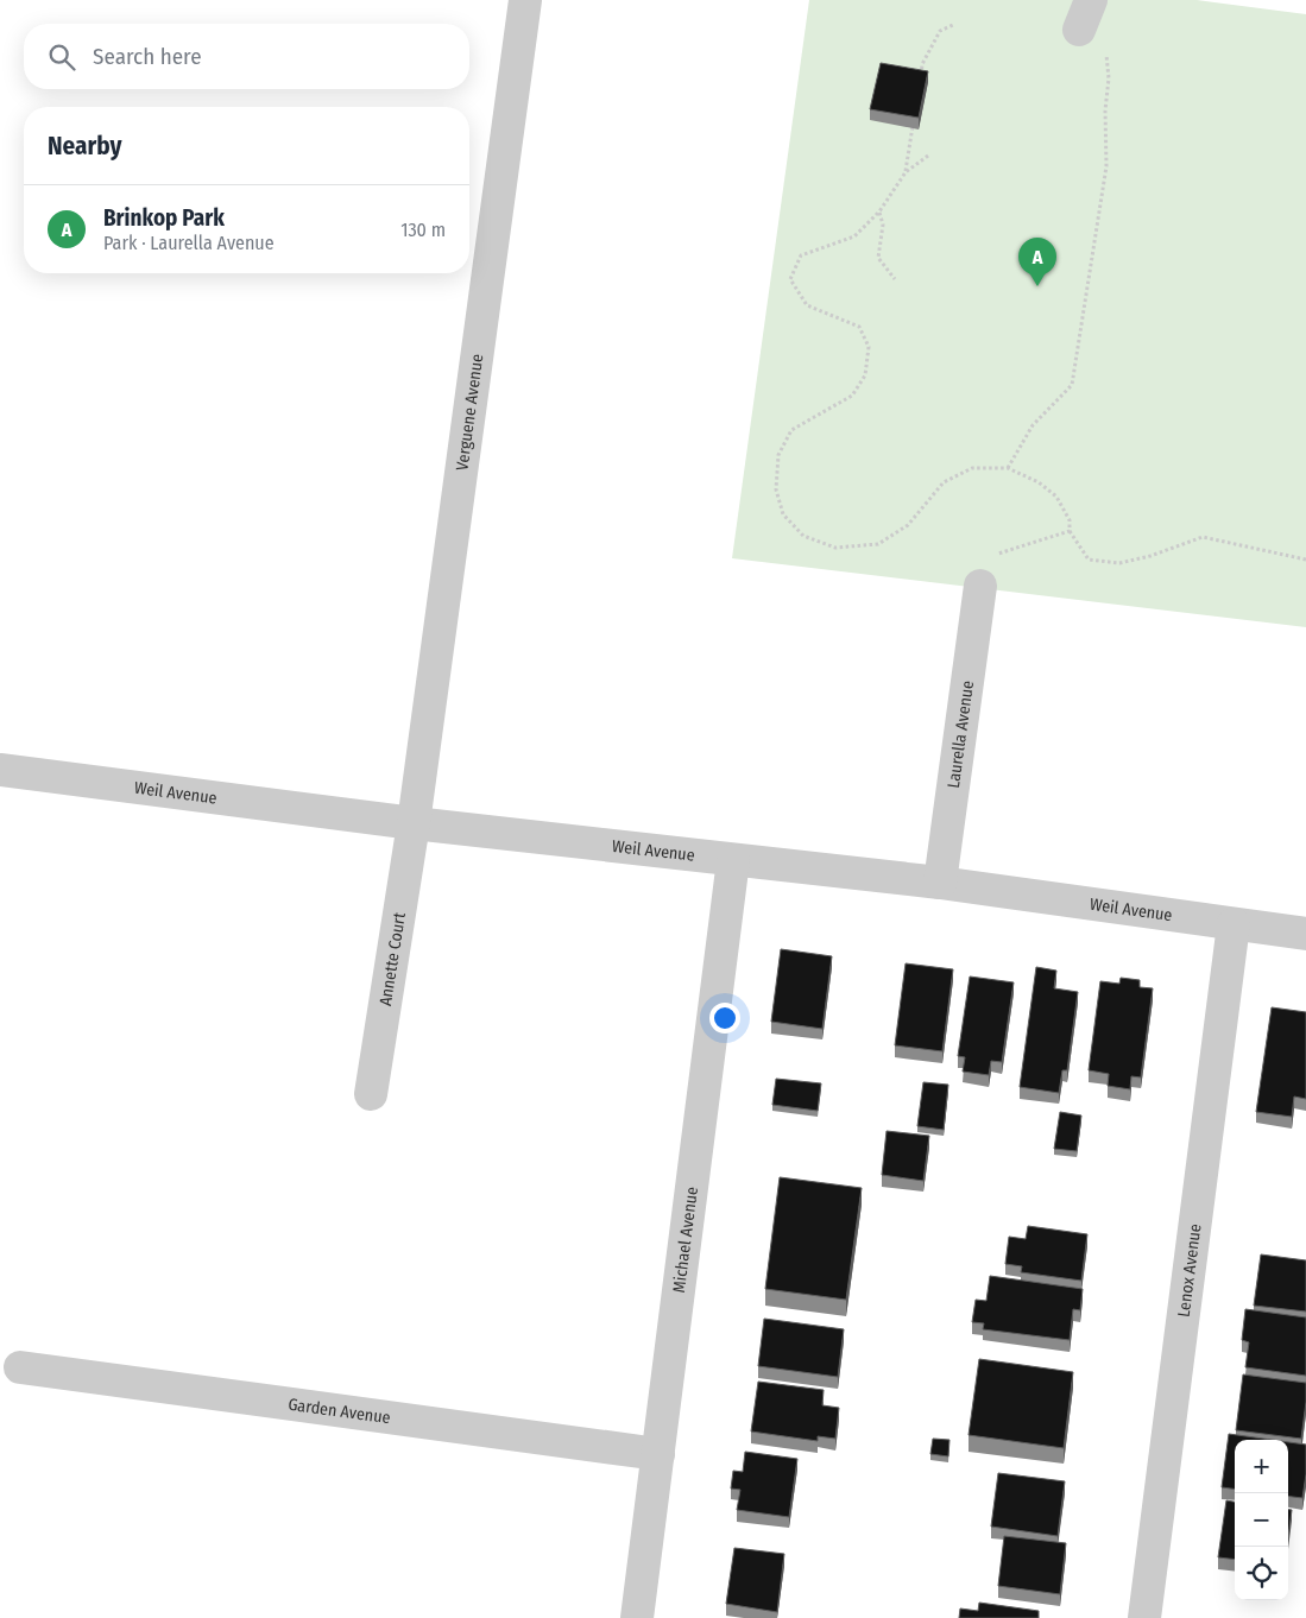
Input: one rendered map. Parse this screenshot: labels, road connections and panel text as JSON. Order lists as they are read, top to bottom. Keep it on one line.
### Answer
{"streets":{"street":["Verguene Avenue","Laurella Avenue","Weil Avenue","Annette Court","Michael Avenue","Lenox Avenue","Garden Avenue"]},"crossings":[["Verguene Avenue","Weil Avenue"],["Verguene Avenue","Annette Court"],["Laurella Avenue","Weil Avenue"],["Weil Avenue","Annette Court"],["Weil Avenue","Michael Avenue"],["Weil Avenue","Lenox Avenue"],["Michael Avenue","Garden Avenue"]],"page":{"search":"Search here","heading":"Nearby","list":[{"mark":"A","name":"Brinkop Park","note":"Park · Laurella Avenue","value":"130 m"}],"pins":"A","map_buttons":["+","−"]}}
